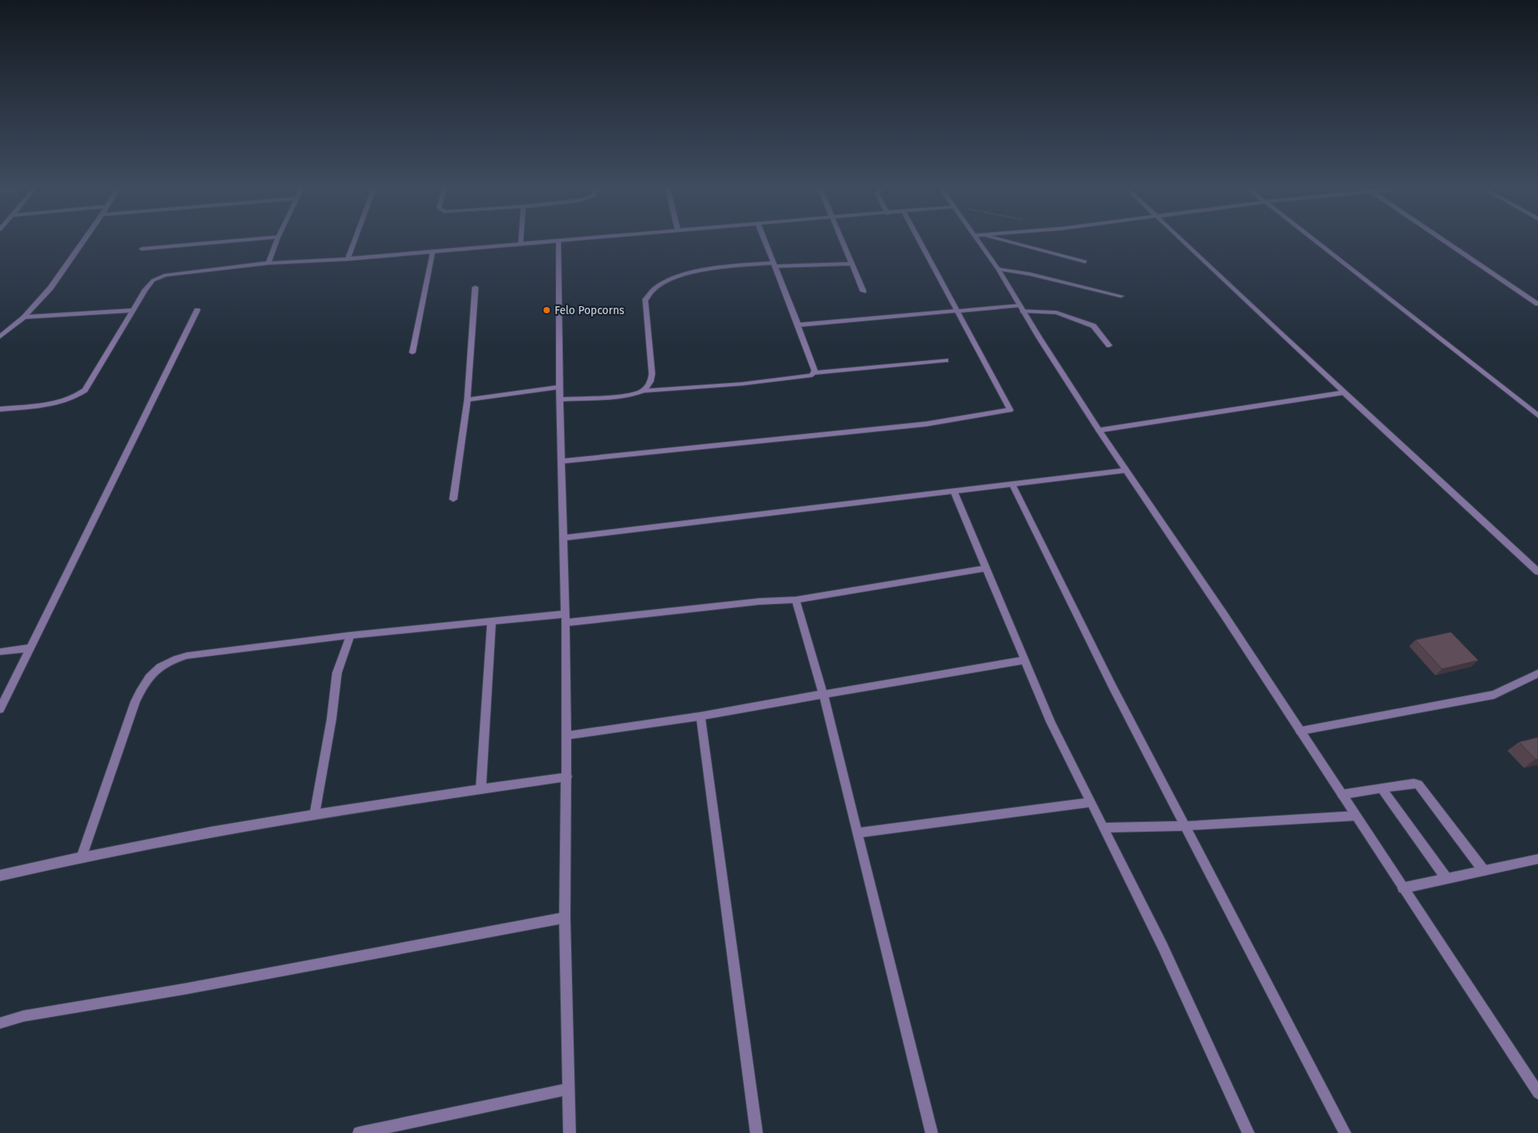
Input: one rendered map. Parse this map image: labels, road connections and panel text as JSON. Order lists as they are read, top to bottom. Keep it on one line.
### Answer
{"places":["Felo Popcorns"]}
